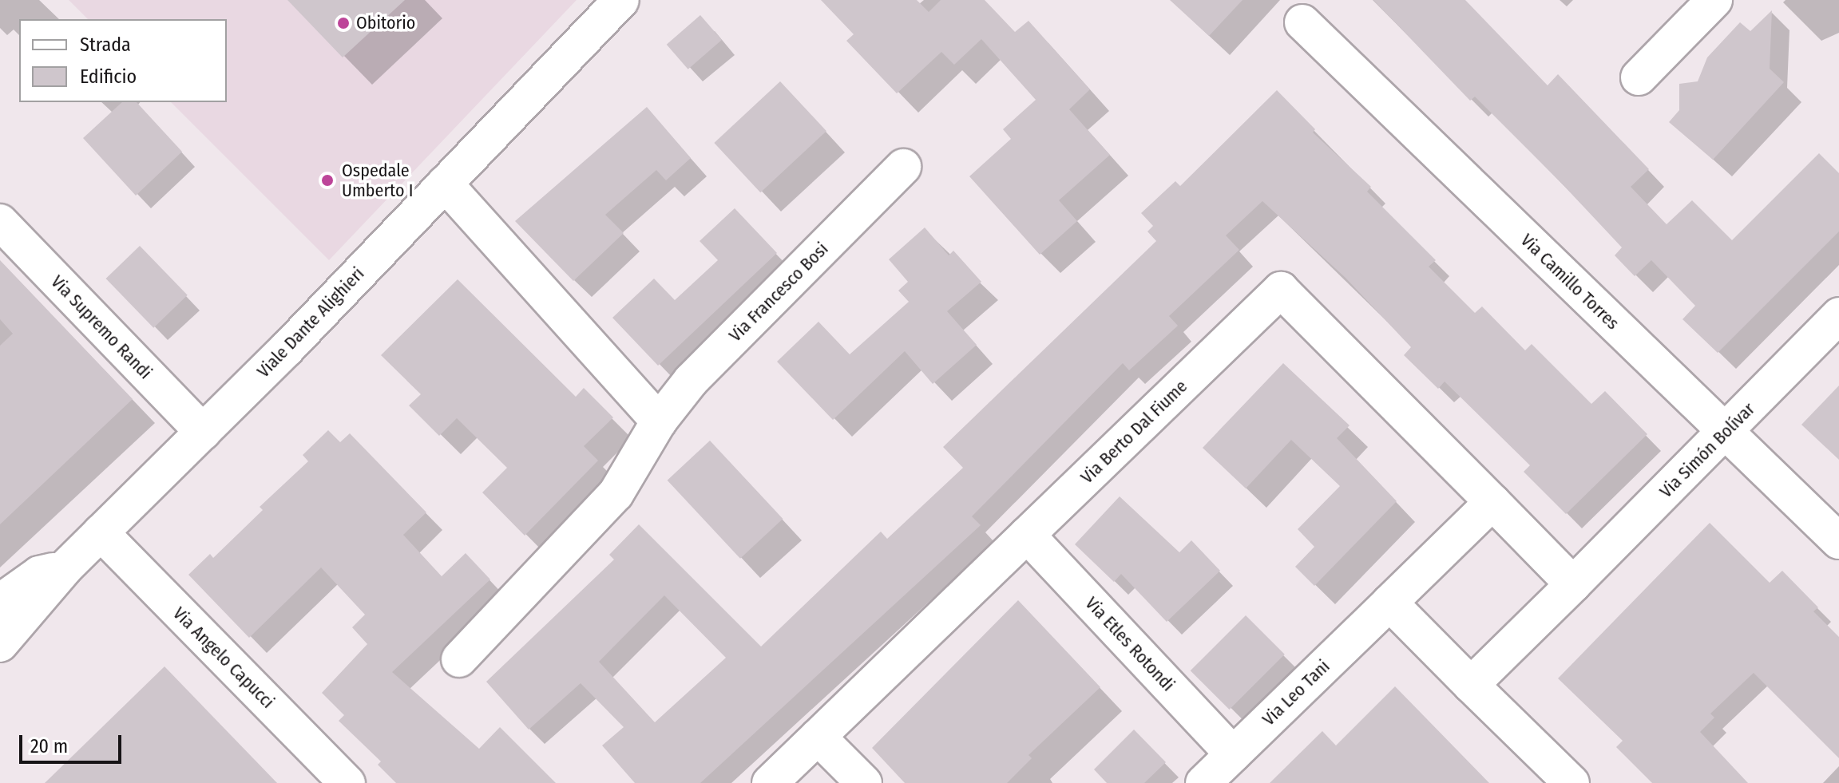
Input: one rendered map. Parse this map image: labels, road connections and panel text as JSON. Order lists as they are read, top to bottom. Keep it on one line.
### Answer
{"streets":{"street":["Via Camillo Torres","Via Francesco Bosi","Viale Dante Alighieri","Via Supremo Randi","Via Berto Dal Fiume","Via Simón Bolívar","Via Etles Rotondi","Via Angelo Capucci","Via Leo Tani"]},"crossings":[["Via Camillo Torres","Via Simón Bolívar"],["Viale Dante Alighieri","Via Supremo Randi"],["Viale Dante Alighieri","Via Angelo Capucci"],["Via Berto Dal Fiume","Via Etles Rotondi"],["Via Berto Dal Fiume","Via Leo Tani"],["Via Etles Rotondi","Via Leo Tani"]],"places":["Obitorio","Ospedale Umberto I"],"legend":["Strada","Edificio"],"scale_bar":"20 m"}
